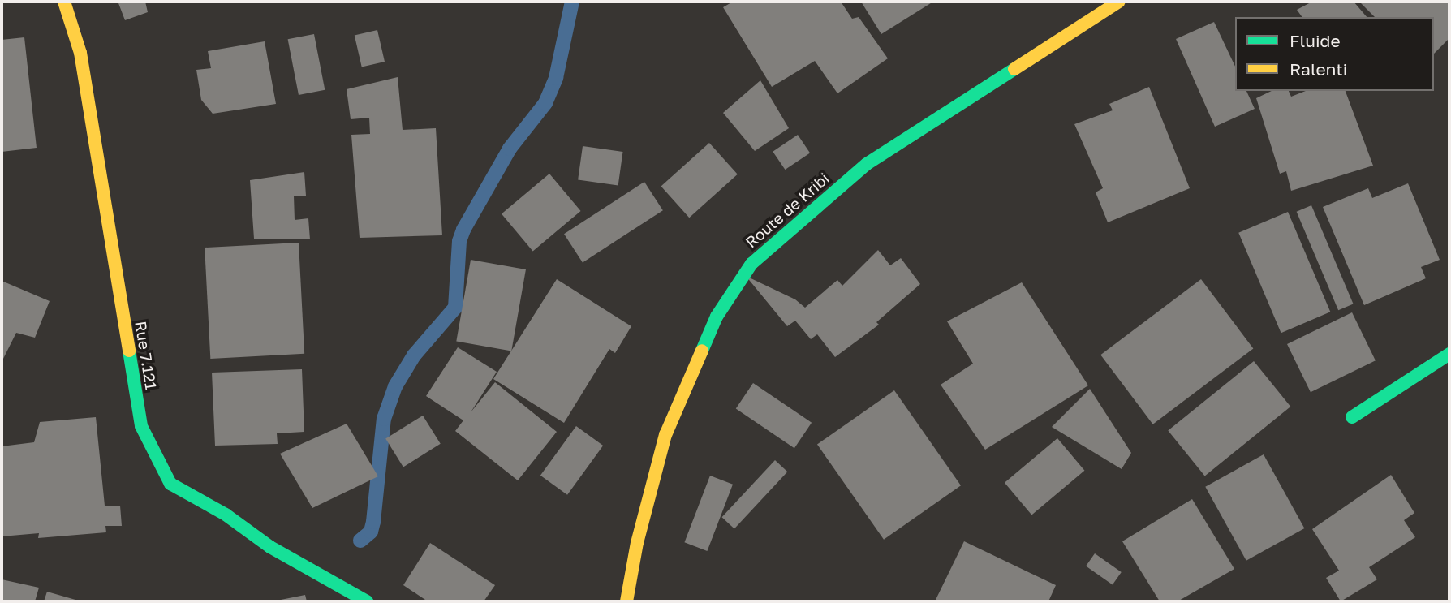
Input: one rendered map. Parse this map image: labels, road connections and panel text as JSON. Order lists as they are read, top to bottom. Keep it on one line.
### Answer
{"streets":{"street":["Route de Kribi","Rue 7.121"]},"legend":["Fluide","Ralenti"]}
